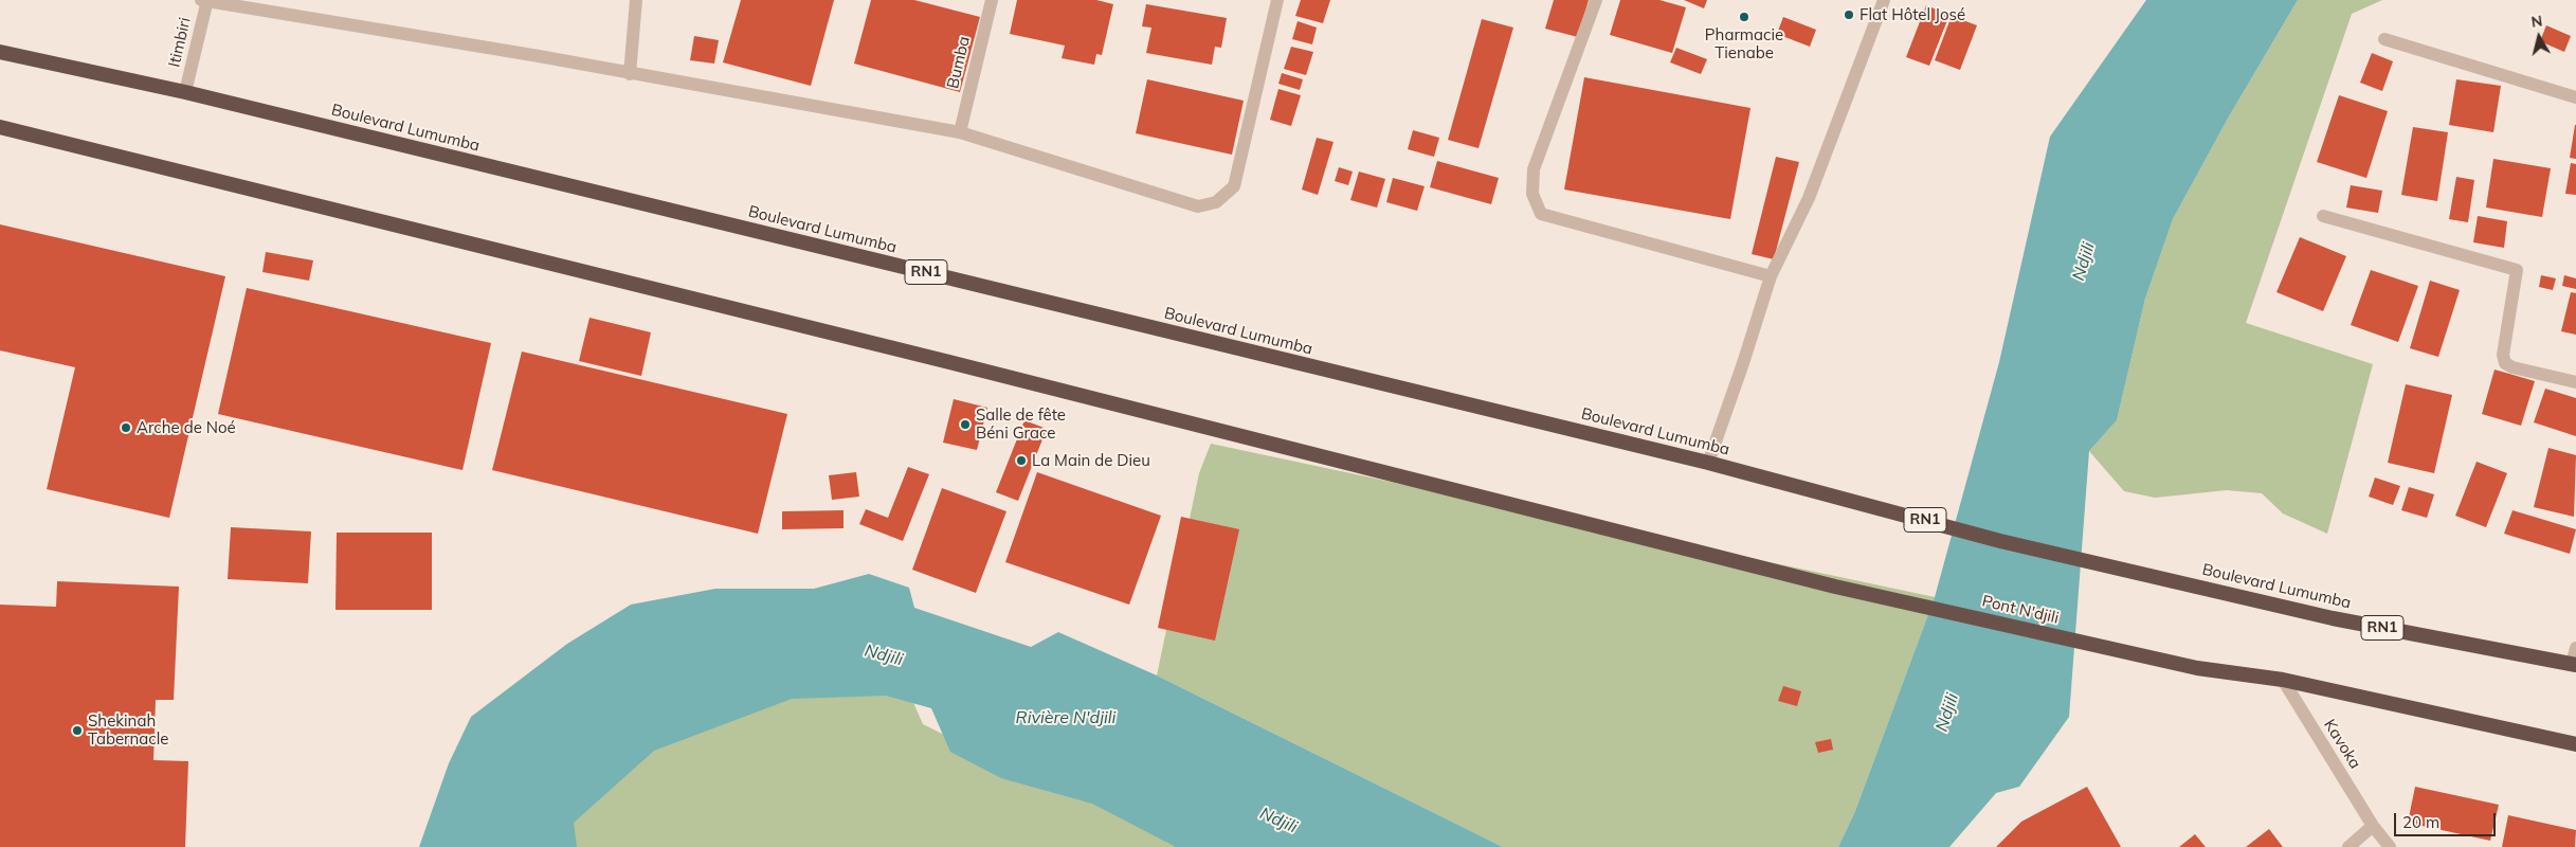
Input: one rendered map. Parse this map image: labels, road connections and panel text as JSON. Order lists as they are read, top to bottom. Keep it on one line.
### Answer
{"streets":{"highway":["Boulevard Lumumba","RN1","Pont N'djili"],"street":["Itimbiri","Bumba","Kavoka"]},"crossings":[["Itimbiri","Boulevard Lumumba"],["Pont N'djili","Kavoka"]],"water":["Ndjili","Rivière N'djili"],"places":["Flat Hôtel José","Pharmacie Tienabe","Salle de fête Béni Grace","Arche de Noé","La Main de Dieu","Shekinah Tabernacle"],"scale_bar":"20 m","north":"top"}
